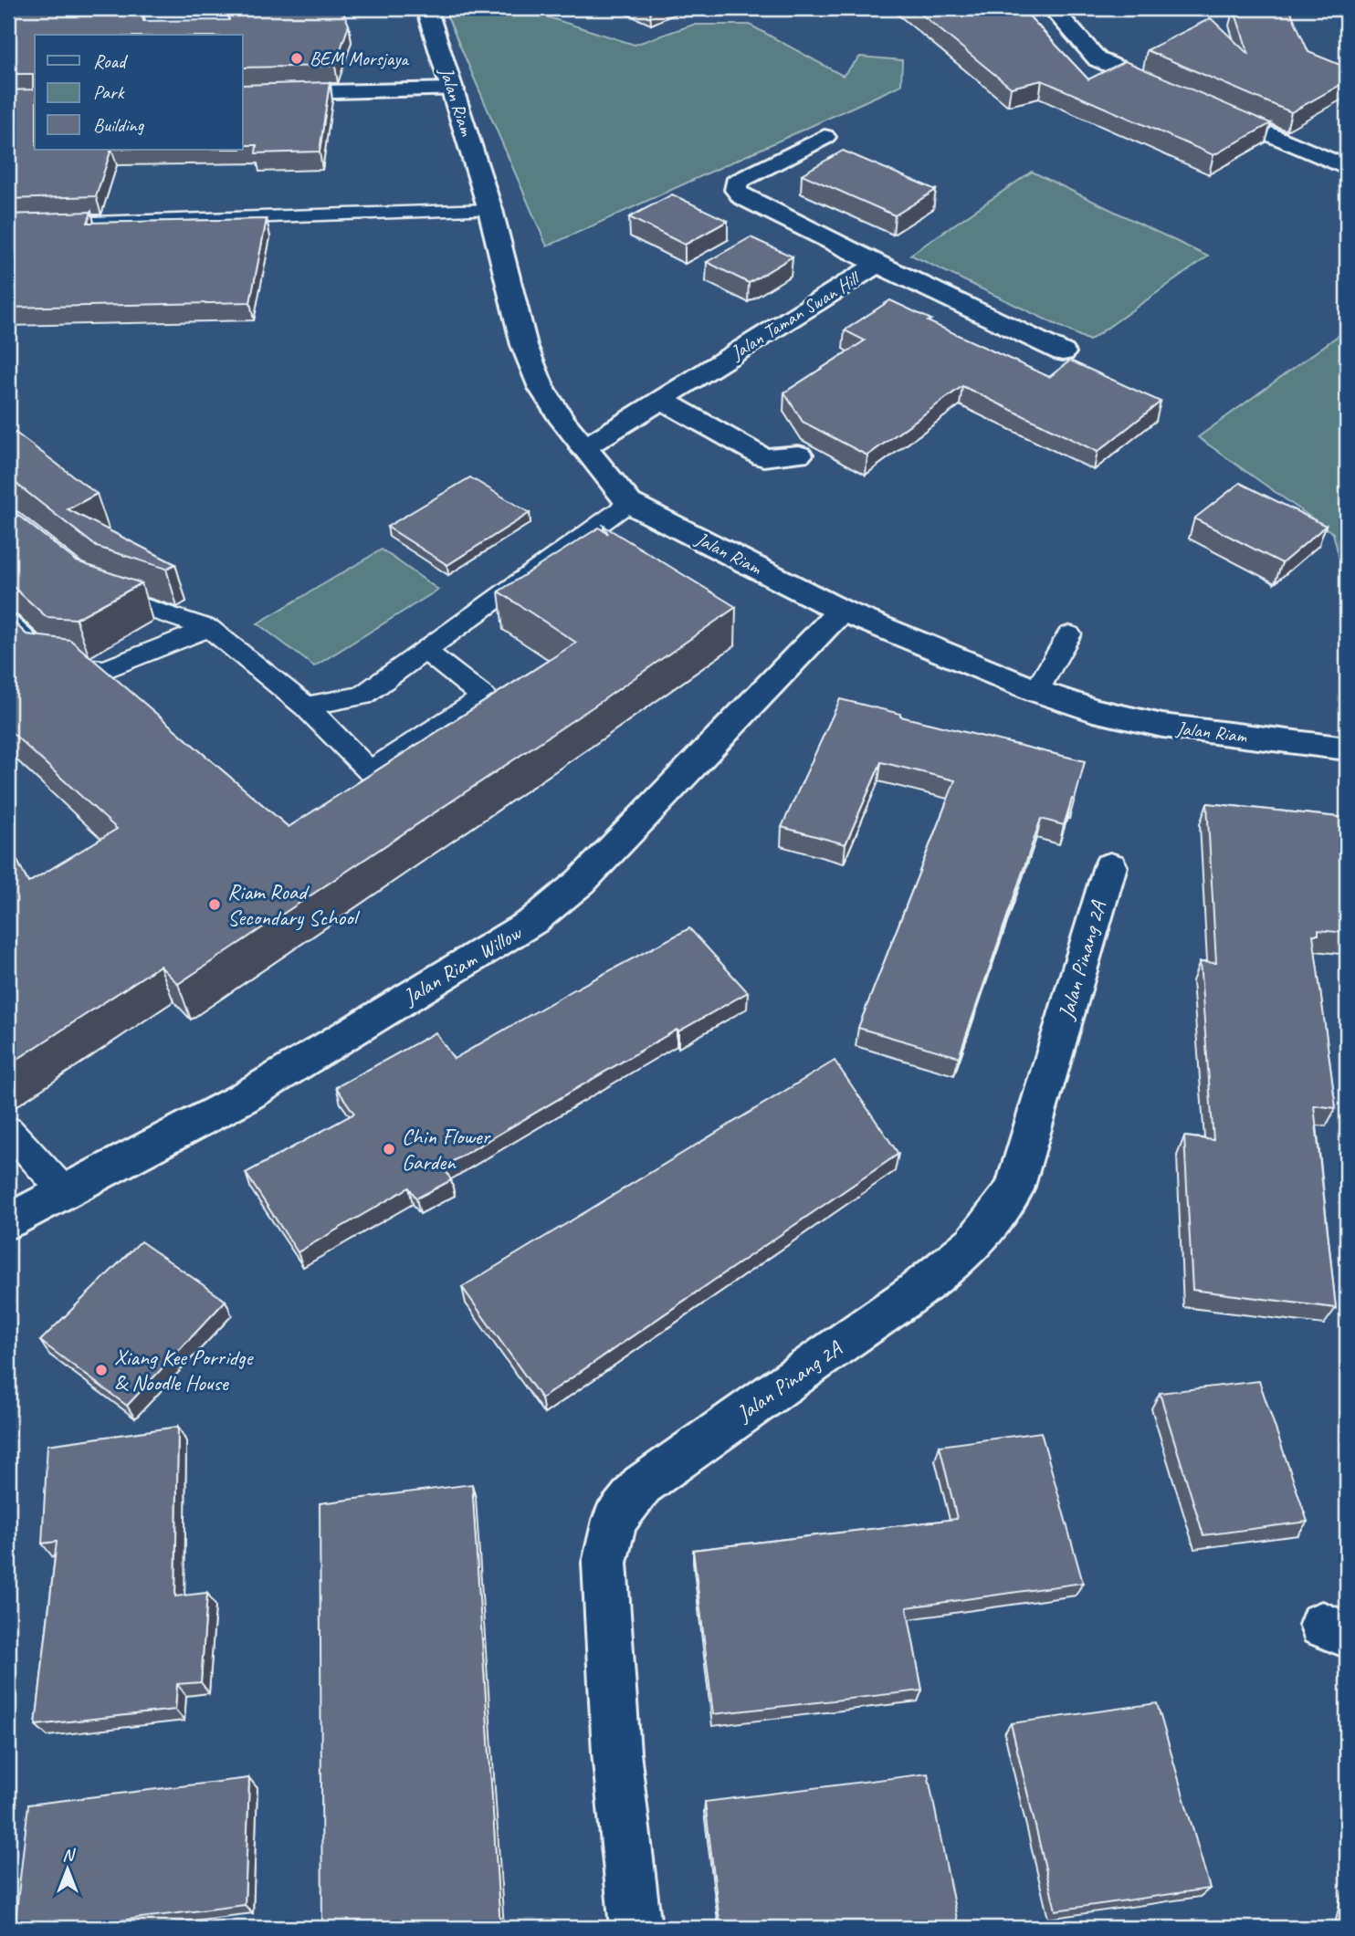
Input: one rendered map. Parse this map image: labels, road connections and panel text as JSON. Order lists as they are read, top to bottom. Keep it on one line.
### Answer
{"streets":{"street":["Jalan Riam","Jalan Taman Swan Hill","Jalan Pinang 2A","Jalan Riam Willow"]},"crossings":[["Jalan Riam","Jalan Taman Swan Hill"],["Jalan Riam","Jalan Riam Willow"]],"places":["BEM Morsjaya","Riam Road Secondary School","Chin Flower Garden","Xiang Kee Porridge & Noodle House"],"legend":["Road","Park","Building"],"north":"top"}
